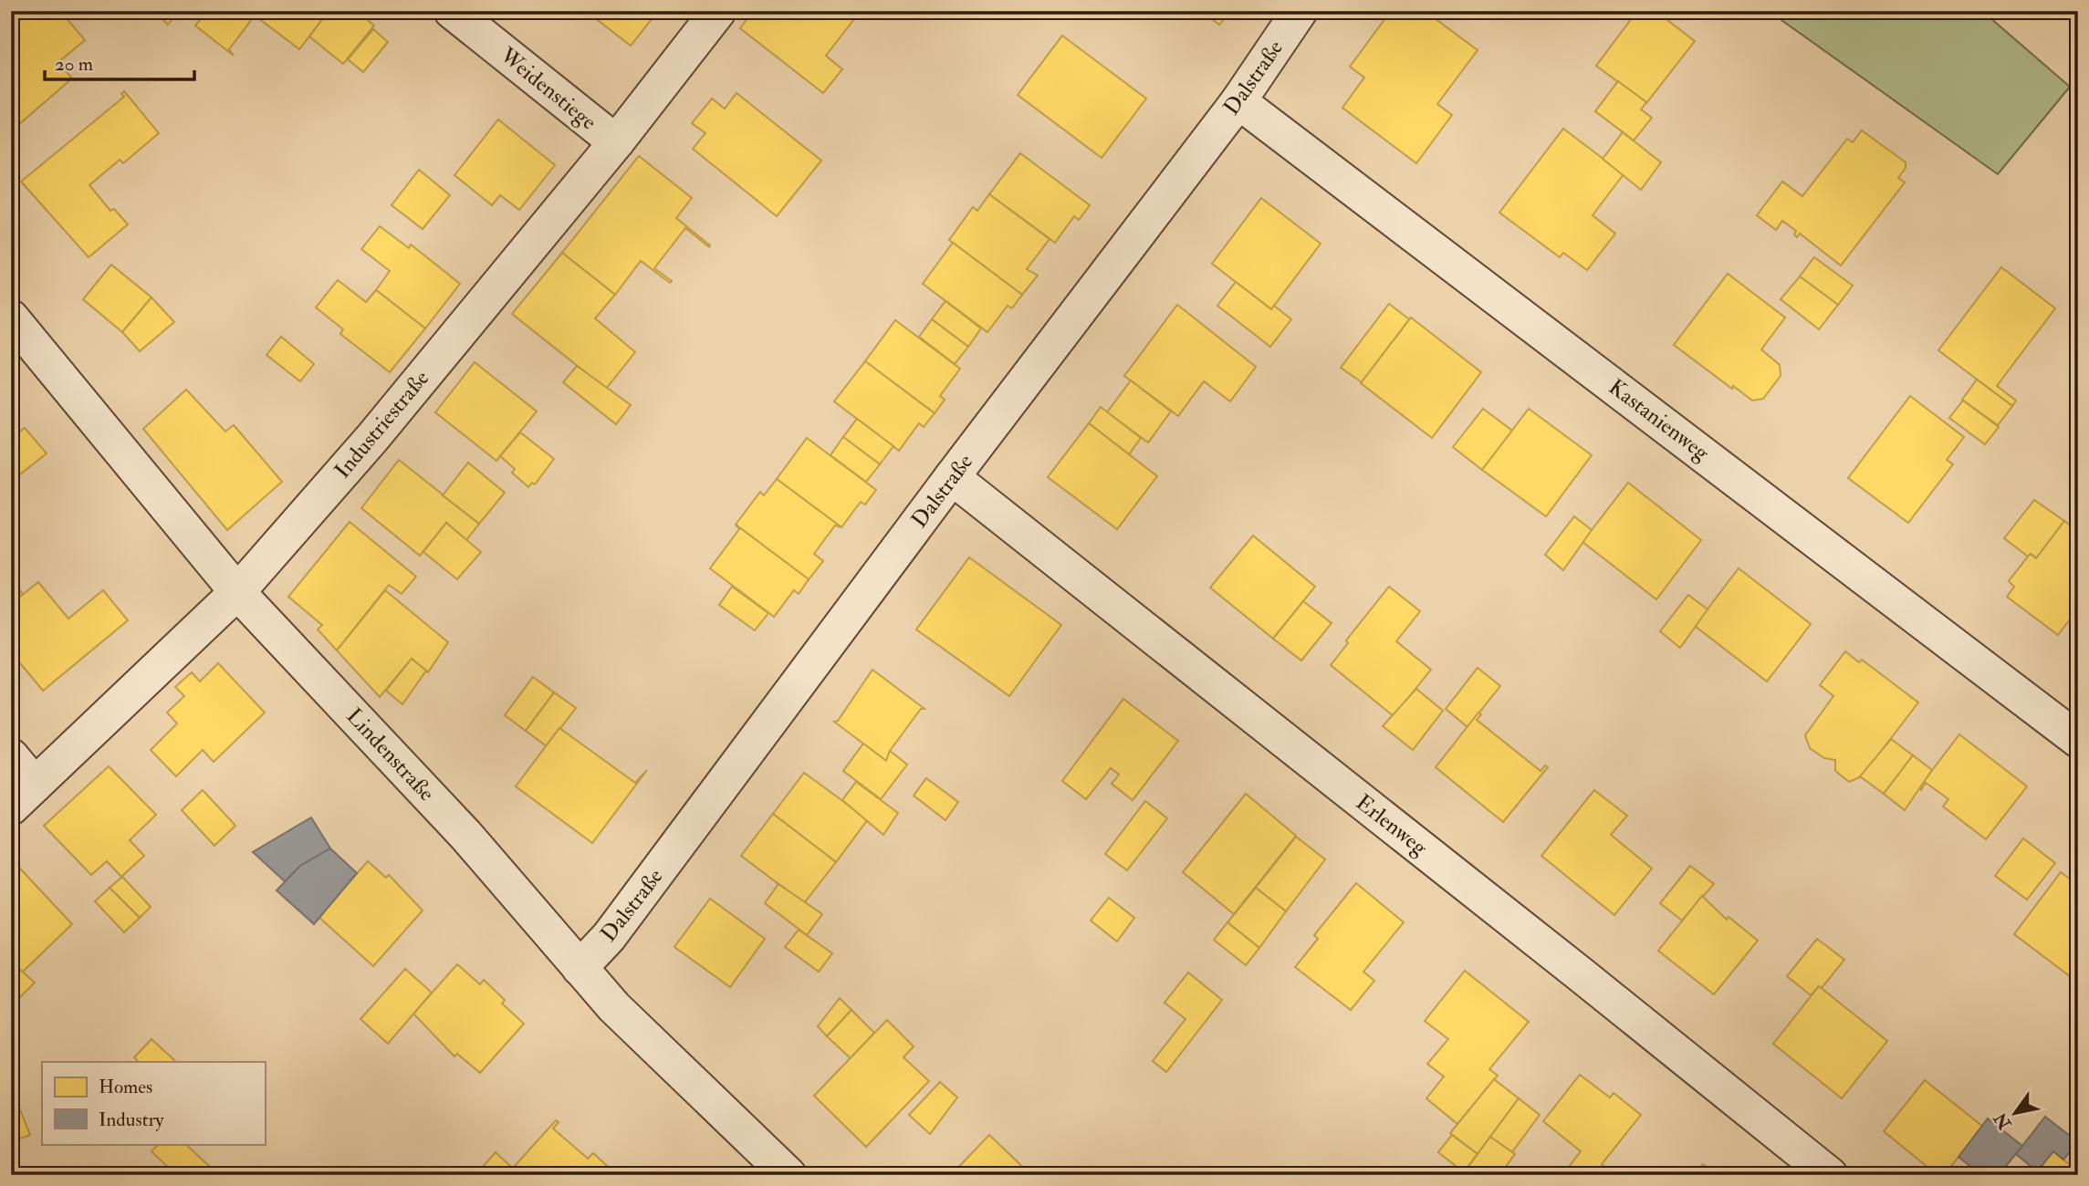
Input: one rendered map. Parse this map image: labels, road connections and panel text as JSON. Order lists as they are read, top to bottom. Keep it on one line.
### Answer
{"streets":{"street":["Dalstraße","Weidenstiege","Kastanienweg","Industriestraße","Lindenstraße","Erlenweg"]},"crossings":[["Dalstraße","Kastanienweg"],["Dalstraße","Lindenstraße"],["Dalstraße","Erlenweg"],["Weidenstiege","Industriestraße"],["Industriestraße","Lindenstraße"]],"legend":["Homes","Industry"],"scale_bar":"20 m","north":"bottom left"}
